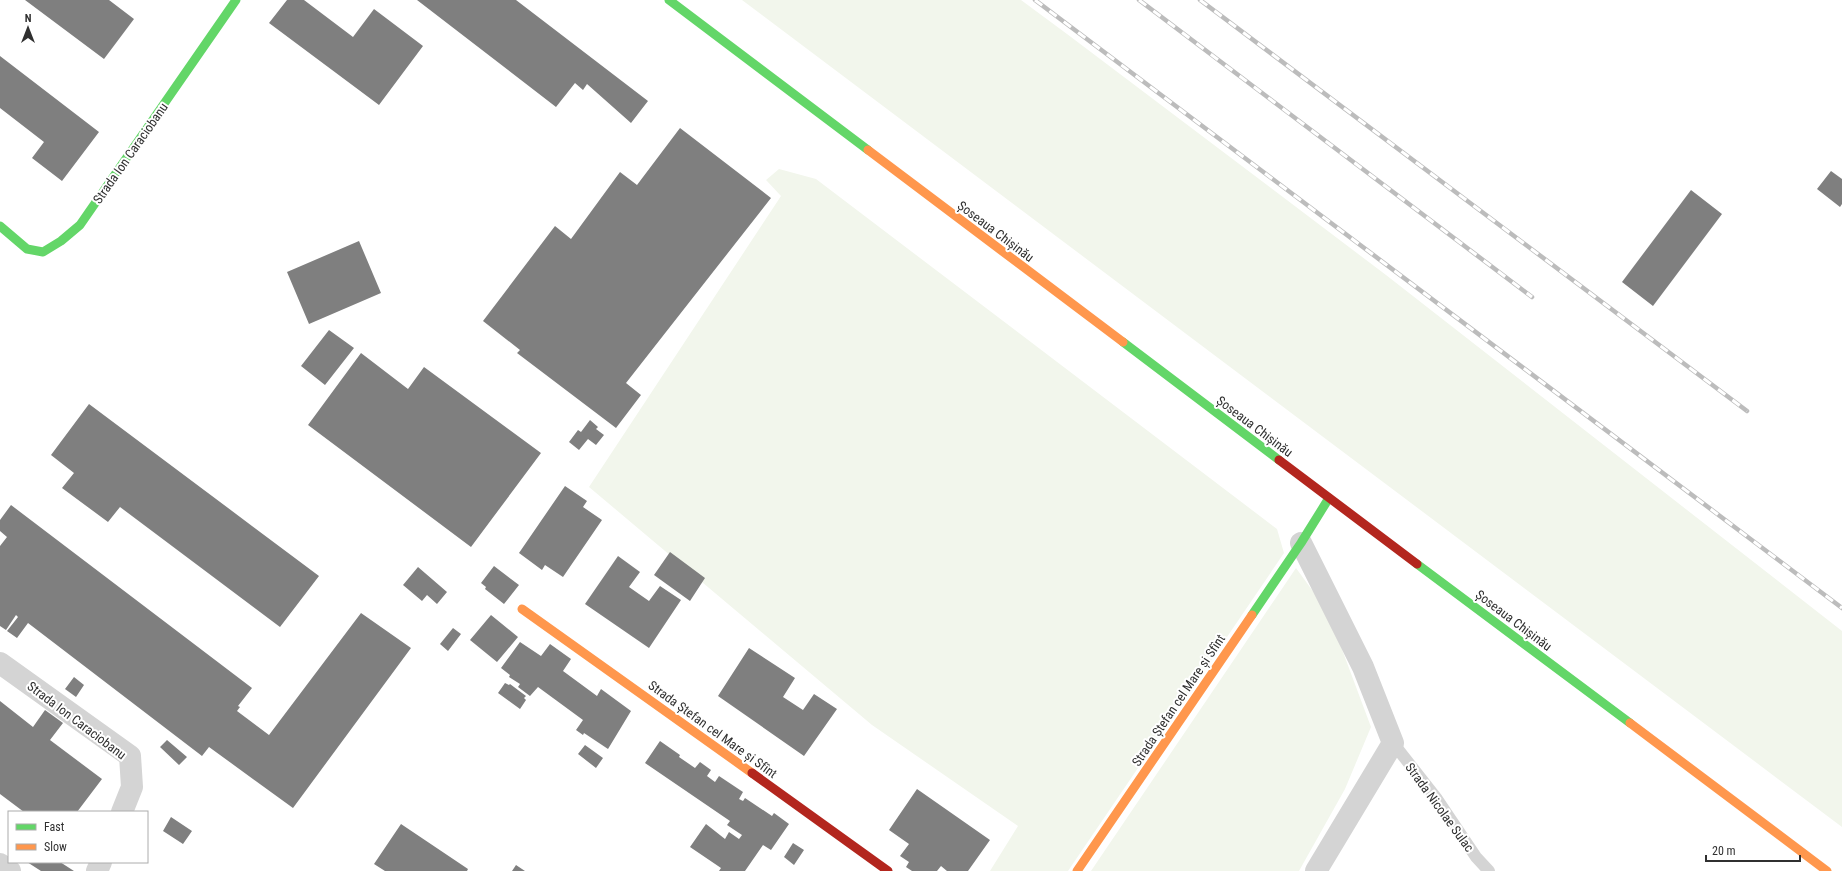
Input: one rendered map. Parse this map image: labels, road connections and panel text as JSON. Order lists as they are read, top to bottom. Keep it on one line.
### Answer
{"streets":{"main road":["Strada Ion Caraciobanu","Șoseaua Chișinău","Strada Ștefan cel Mare și Sfînt"],"lane":["Strada Nicolae Sulac"]},"crossings":[["Șoseaua Chișinău","Strada Ștefan cel Mare și Sfînt"]],"legend":["Fast","Slow"],"scale_bar":"20 m","north":"top"}
